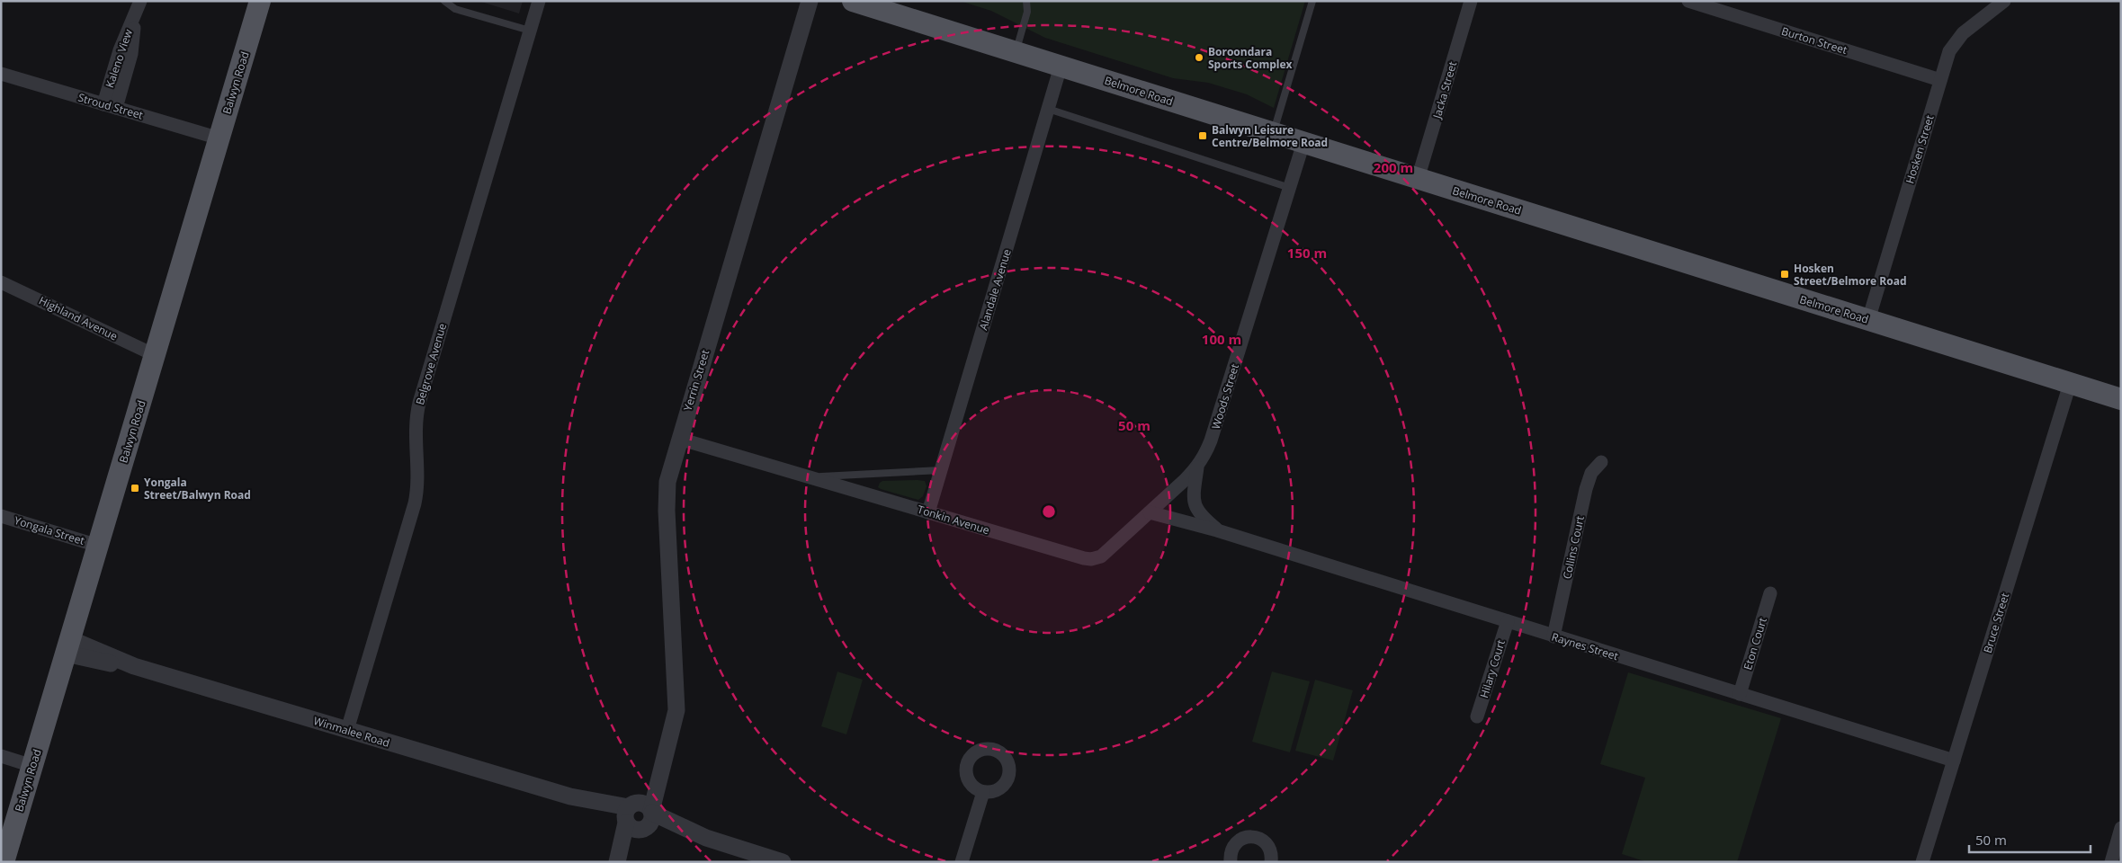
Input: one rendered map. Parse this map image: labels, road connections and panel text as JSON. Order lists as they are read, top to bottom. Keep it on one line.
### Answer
{"streets":{"main road":["Balwyn Road","Belmore Road"],"street":["Burton Street","Kaleno View","Jacka Street","Stroud Street","Hosken Street","Alandale Avenue","Highland Avenue","Belgrove Avenue","Yerrin Street","Woods Street","Tonkin Avenue","Yongala Street","Collins Court","Bruce Street","Eton Court","Raynes Street","Hilary Court","Winmalee Road"]},"crossings":[["Burton Street","Hosken Street"],["Kaleno View","Stroud Street"],["Balwyn Road","Stroud Street"],["Balwyn Road","Highland Avenue"],["Balwyn Road","Yongala Street"],["Balwyn Road","Winmalee Road"],["Jacka Street","Belmore Road"],["Belmore Road","Hosken Street"],["Belmore Road","Alandale Avenue"],["Belmore Road","Woods Street"],["Belmore Road","Bruce Street"],["Alandale Avenue","Tonkin Avenue"],["Belgrove Avenue","Winmalee Road"],["Yerrin Street","Tonkin Avenue"],["Yerrin Street","Winmalee Road"],["Woods Street","Tonkin Avenue"],["Woods Street","Raynes Street"],["Tonkin Avenue","Raynes Street"],["Collins Court","Raynes Street"],["Bruce Street","Raynes Street"],["Eton Court","Raynes Street"],["Raynes Street","Hilary Court"]],"places":{"other":["Boroondara Sports Complex"],"transit":["Balwyn Leisure Centre/Belmore Road","Hosken Street/Belmore Road","Yongala Street/Balwyn Road"]},"scale_bar":"50 m","rings":["200 m","150 m","100 m","50 m"]}
